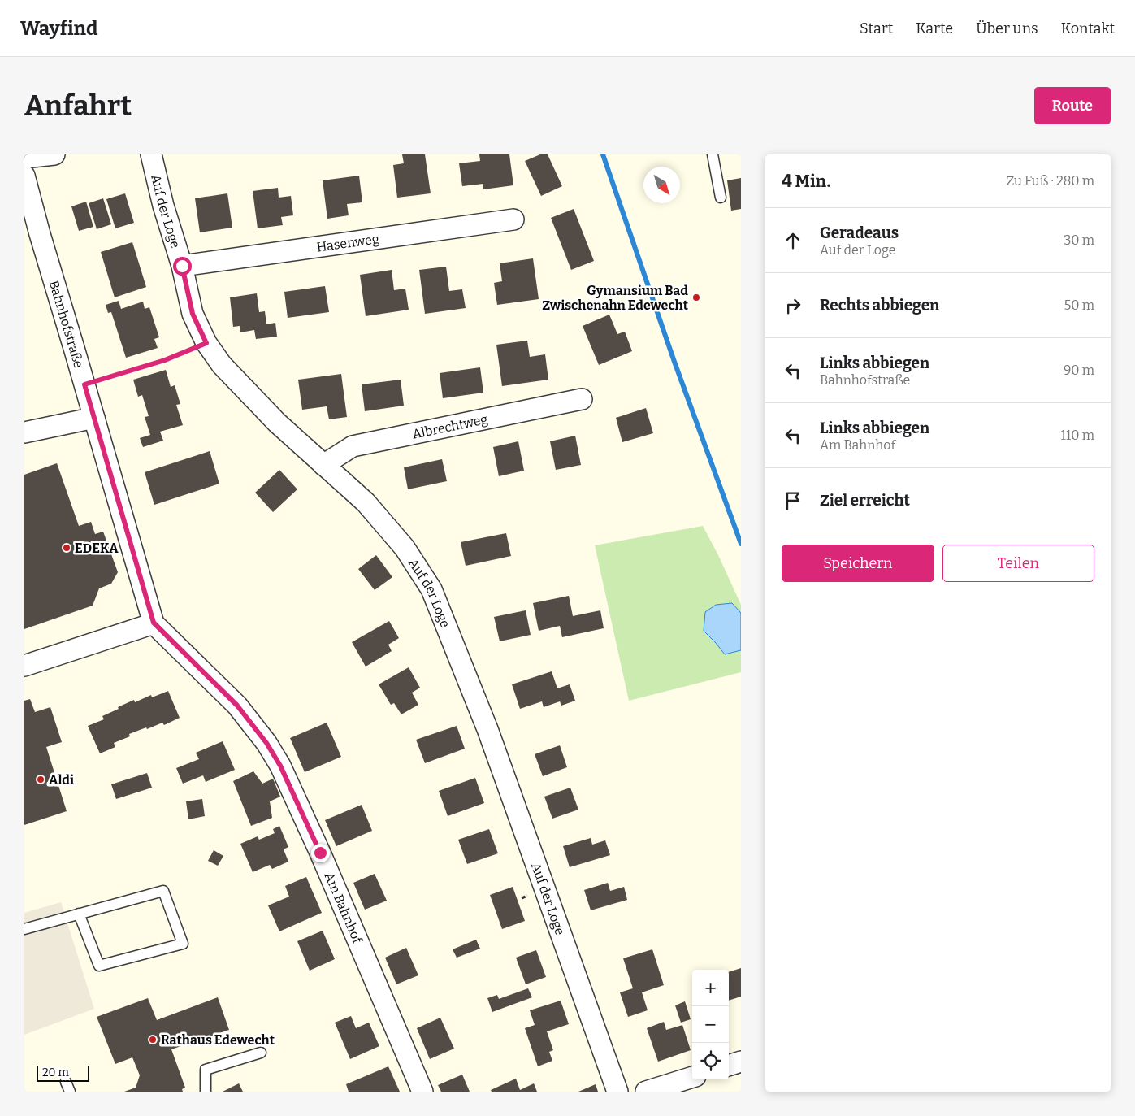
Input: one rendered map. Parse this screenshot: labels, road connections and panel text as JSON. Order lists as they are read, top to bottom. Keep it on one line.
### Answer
{"streets":{"street":["Auf der Loge","Hasenweg","Bahnhofstraße","Albrechtweg","Am Bahnhof"]},"crossings":[["Auf der Loge","Hasenweg"],["Auf der Loge","Albrechtweg"],["Bahnhofstraße","Am Bahnhof"]],"places":["Gymansium Bad Zwischenahn Edewecht","EDEKA","Aldi","Rathaus Edewecht"],"scale_bar":"20 m","north":"bottom right","page":{"header":"Wayfind","nav":["Start","Karte","Über uns","Kontakt"],"buttons":["Route",["Speichern","Teilen"]],"title":"Anfahrt","heading":["4 Min.","Zu Fuß · 280 m"],"list":[["Geradeaus","Auf der Loge","30 m"],["Rechts abbiegen","50 m"],["Links abbiegen","Bahnhofstraße","90 m"],["Links abbiegen","Am Bahnhof","110 m"],"Ziel erreicht"],"map_buttons":["+","−"],"scale":"20 m"}}
